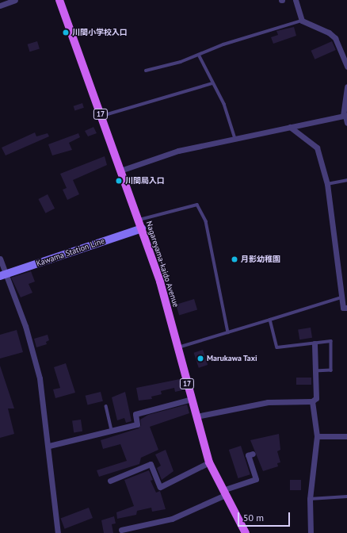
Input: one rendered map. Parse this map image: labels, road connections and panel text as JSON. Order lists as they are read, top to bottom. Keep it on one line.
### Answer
{"streets":{"main road":["17","Kawama Station Line","Nagareyama-kaido Avenue"]},"crossings":[["Kawama Station Line","Nagareyama-kaido Avenue"]],"places":["川間小学校入口","川間局入口","月影幼稚園","Marukawa Taxi"],"scale_bar":"50 m"}
